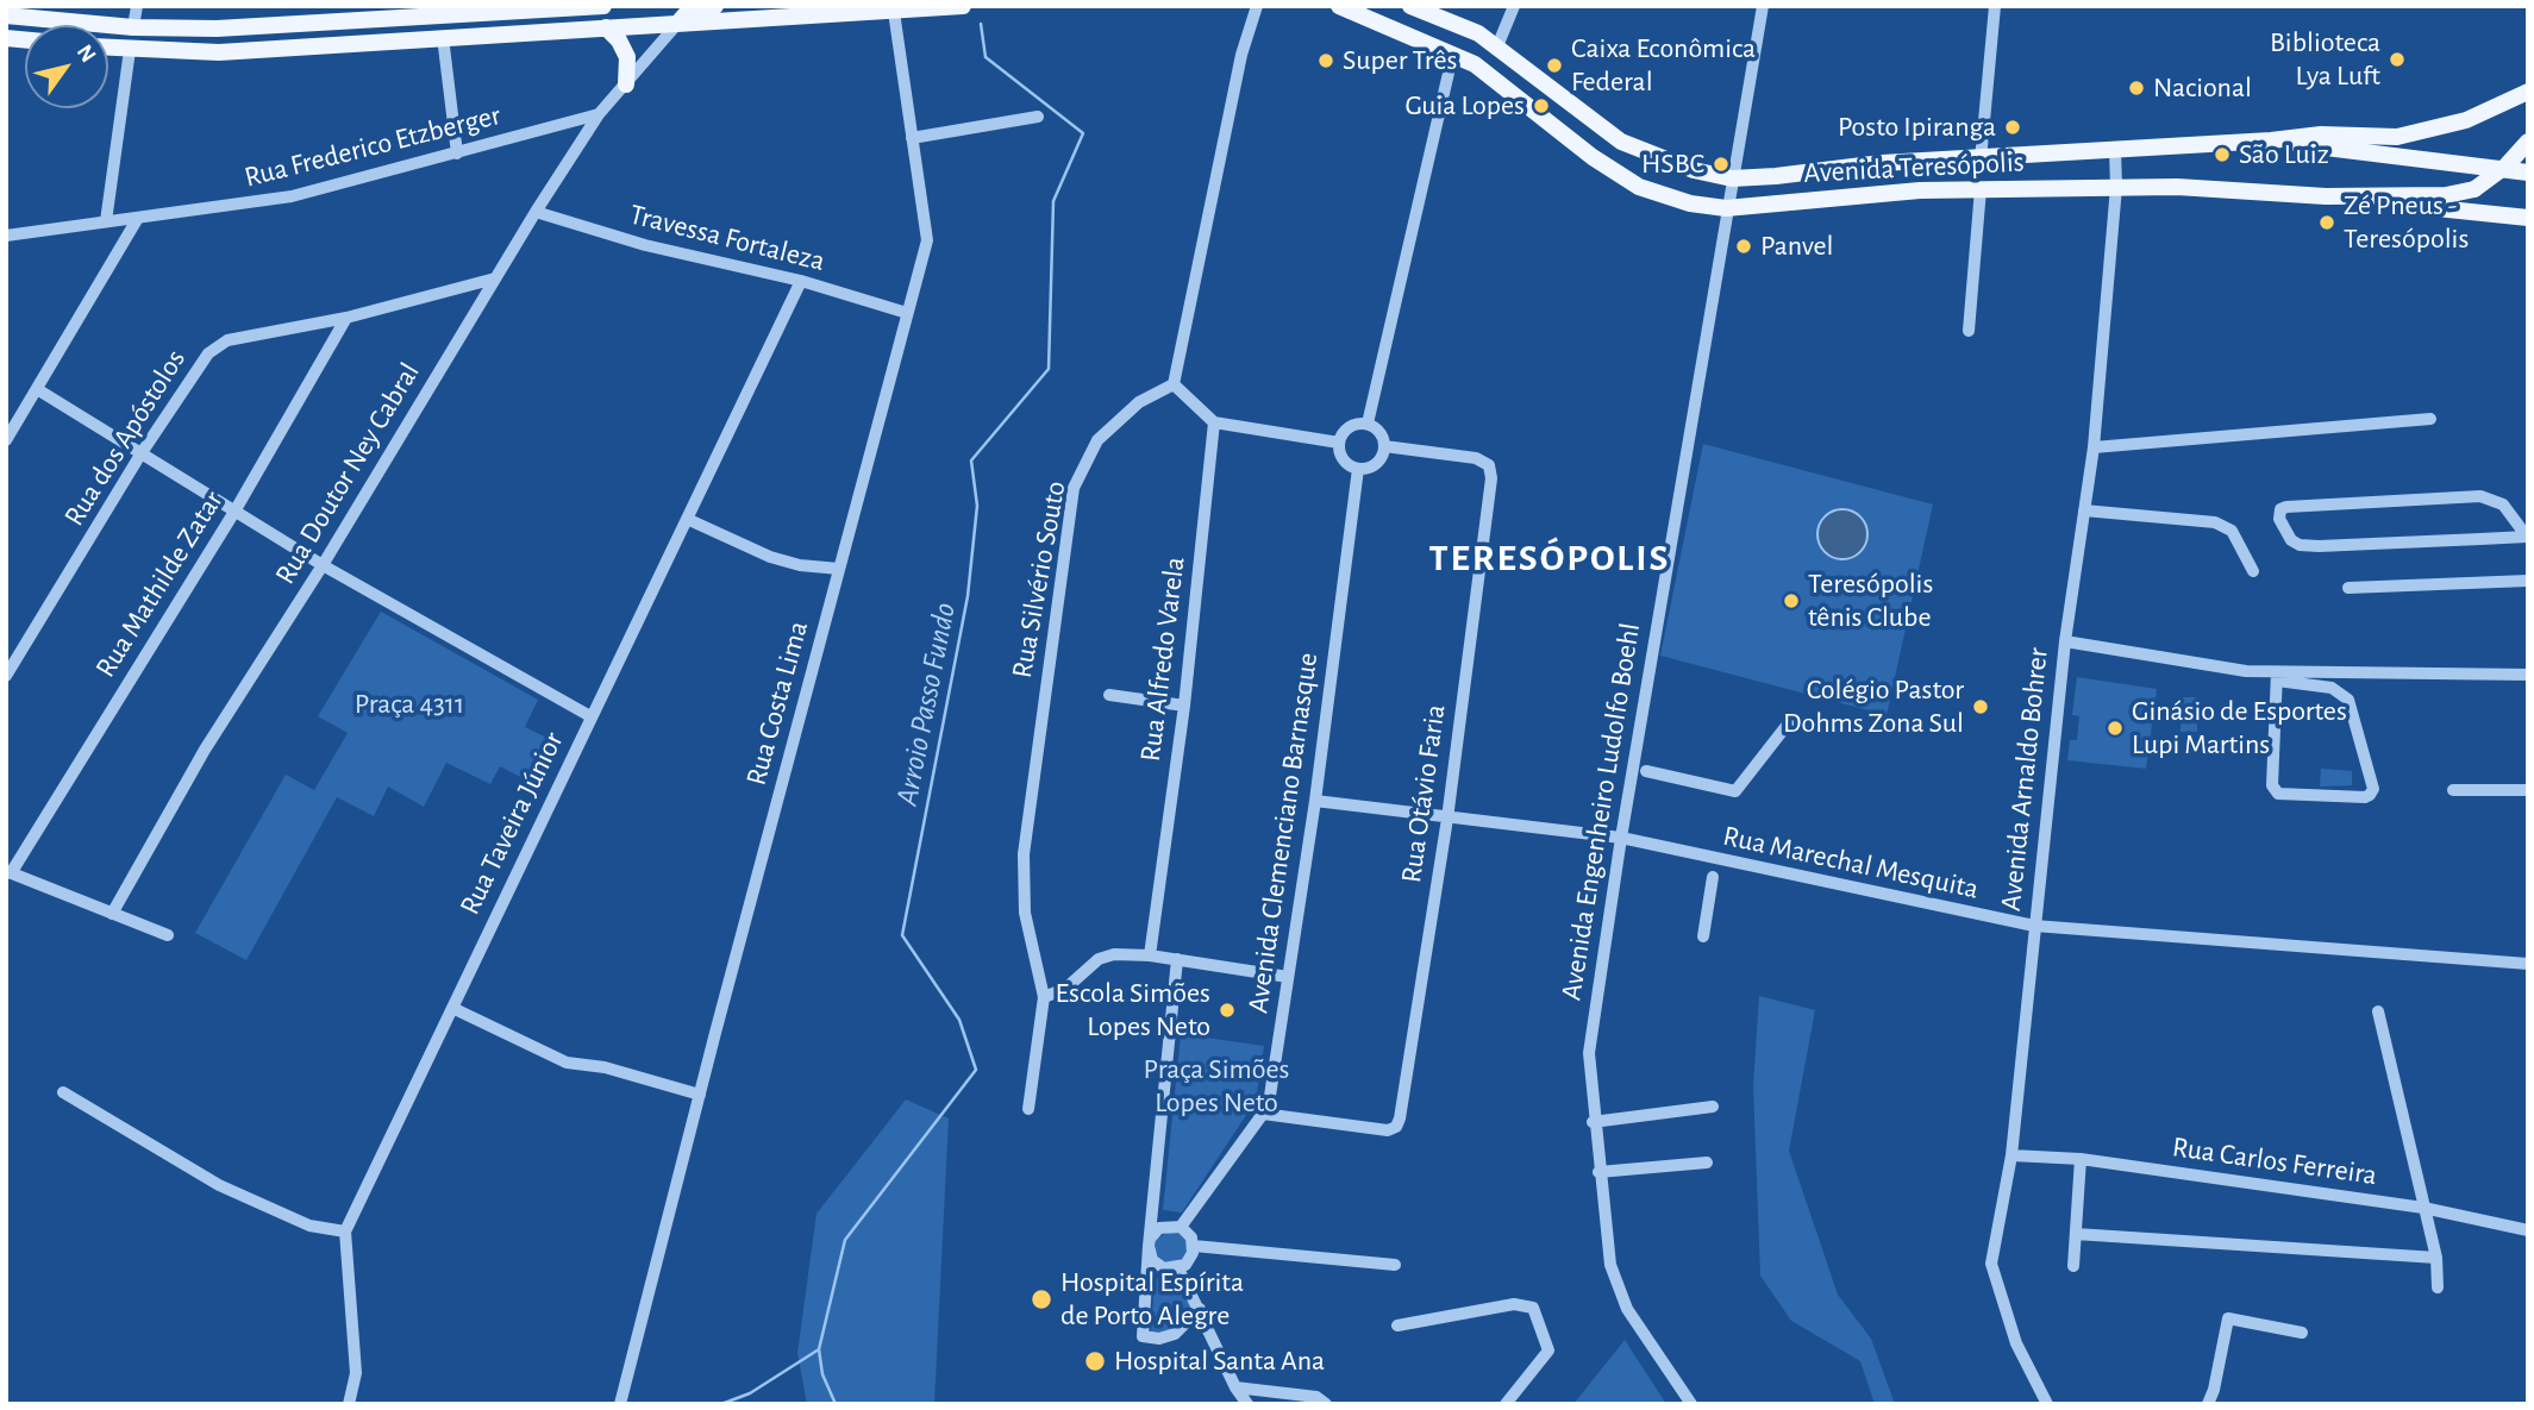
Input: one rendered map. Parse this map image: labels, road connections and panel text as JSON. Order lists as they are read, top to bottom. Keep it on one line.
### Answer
{"streets":{"main road":["Avenida Teresópolis"],"street":["Rua Frederico Etzberger","Travessa Fortaleza","Rua dos Apóstolos","Rua Doutor Ney Cabral","Rua Silvério Souto","Rua Mathilde Zatar","Rua Alfredo Varela","Rua Costa Lima","Avenida Arnaldo Bohrer","Rua Otávio Faria","Avenida Engenheiro Ludolfo Boehl","Rua Taveira Júnior","Avenida Clemenciano Barnasque","Rua Marechal Mesquita","Rua Carlos Ferreira"]},"crossings":[["Rua Frederico Etzberger","Rua Doutor Ney Cabral"],["Avenida Teresópolis","Avenida Arnaldo Bohrer"],["Avenida Teresópolis","Avenida Engenheiro Ludolfo Boehl"],["Travessa Fortaleza","Rua Doutor Ney Cabral"],["Travessa Fortaleza","Rua Costa Lima"],["Travessa Fortaleza","Rua Taveira Júnior"],["Rua dos Apóstolos","Rua Doutor Ney Cabral"],["Rua dos Apóstolos","Rua Mathilde Zatar"],["Avenida Arnaldo Bohrer","Rua Marechal Mesquita"],["Avenida Arnaldo Bohrer","Rua Carlos Ferreira"],["Rua Otávio Faria","Avenida Clemenciano Barnasque"],["Rua Otávio Faria","Rua Marechal Mesquita"],["Avenida Engenheiro Ludolfo Boehl","Rua Marechal Mesquita"],["Avenida Clemenciano Barnasque","Rua Marechal Mesquita"]],"districts":["TERESÓPOLIS"],"water":["Arroio Passo Fundo"],"parks":["Praça 4311","Praça Simões Lopes Neto"],"places":["Biblioteca Lya Luft","Super Três","Caixa Econômica Federal","Nacional","Guia Lopes","Posto Ipiranga","São Luiz","HSBC","Zé Pneus - Teresópolis","Panvel","Teresópolis tênis Clube","Colégio Pastor Dohms Zona Sul","Ginásio de Esportes Lupi Martins","Escola Simões Lopes Neto","Hospital Espírita de Porto Alegre","Hospital Santa Ana"],"north":"top right"}
